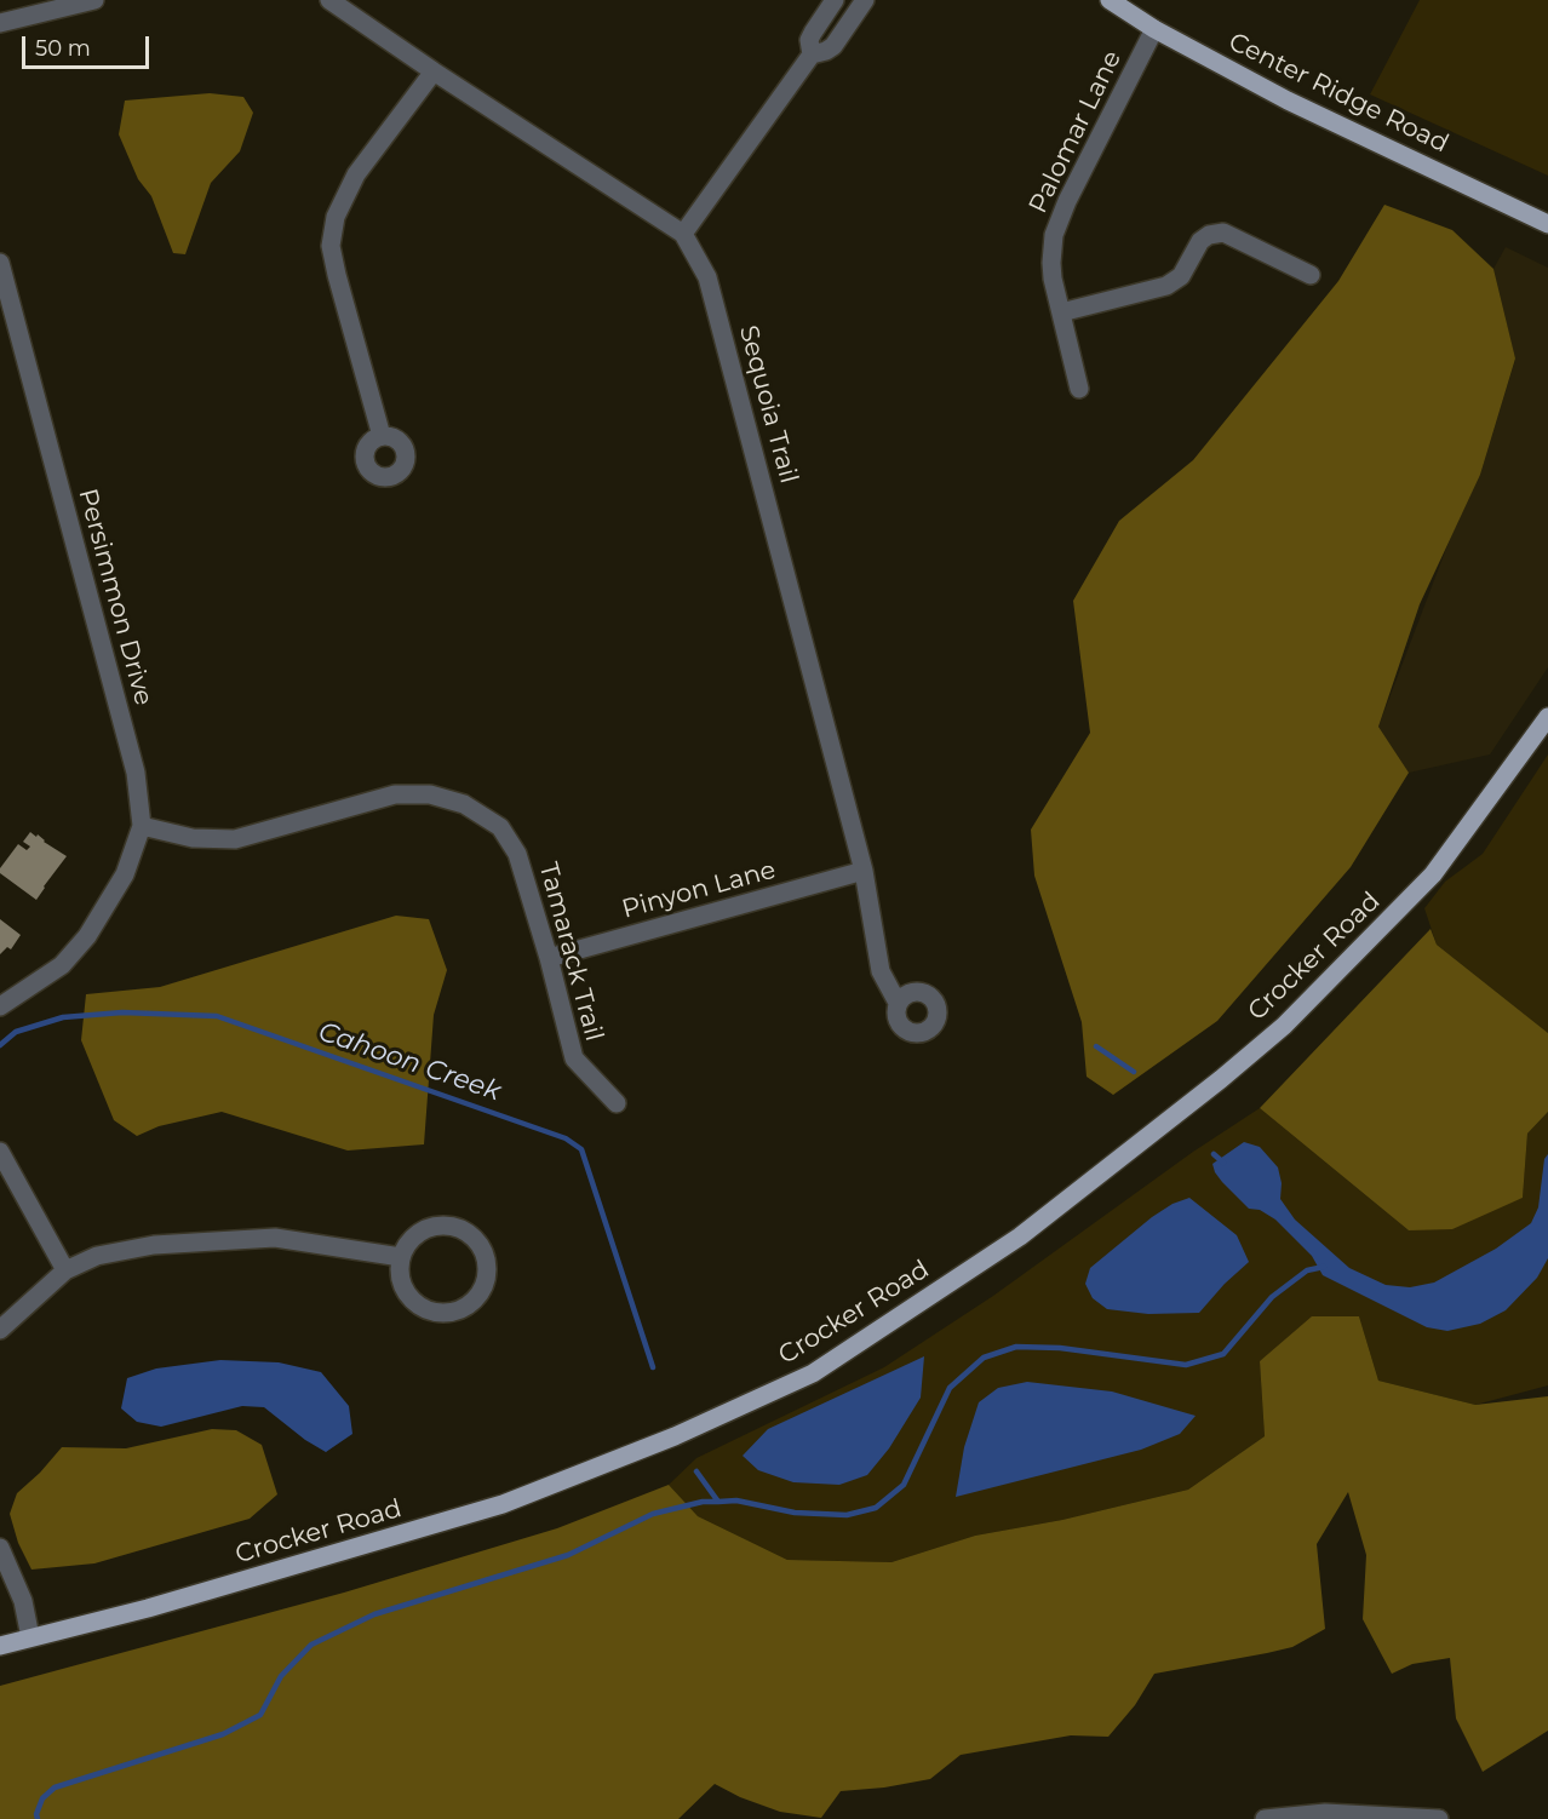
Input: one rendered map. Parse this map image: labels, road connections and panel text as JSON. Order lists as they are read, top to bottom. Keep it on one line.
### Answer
{"streets":{"main road":["Center Ridge Road","Crocker Road"],"street":["Palomar Lane","Sequoia Trail","Persimmon Drive","Pinyon Lane","Tamarack Trail"]},"crossings":[["Center Ridge Road","Palomar Lane"],["Sequoia Trail","Pinyon Lane"],["Persimmon Drive","Tamarack Trail"],["Pinyon Lane","Tamarack Trail"]],"water":["Cahoon Creek"],"scale_bar":"50 m"}
